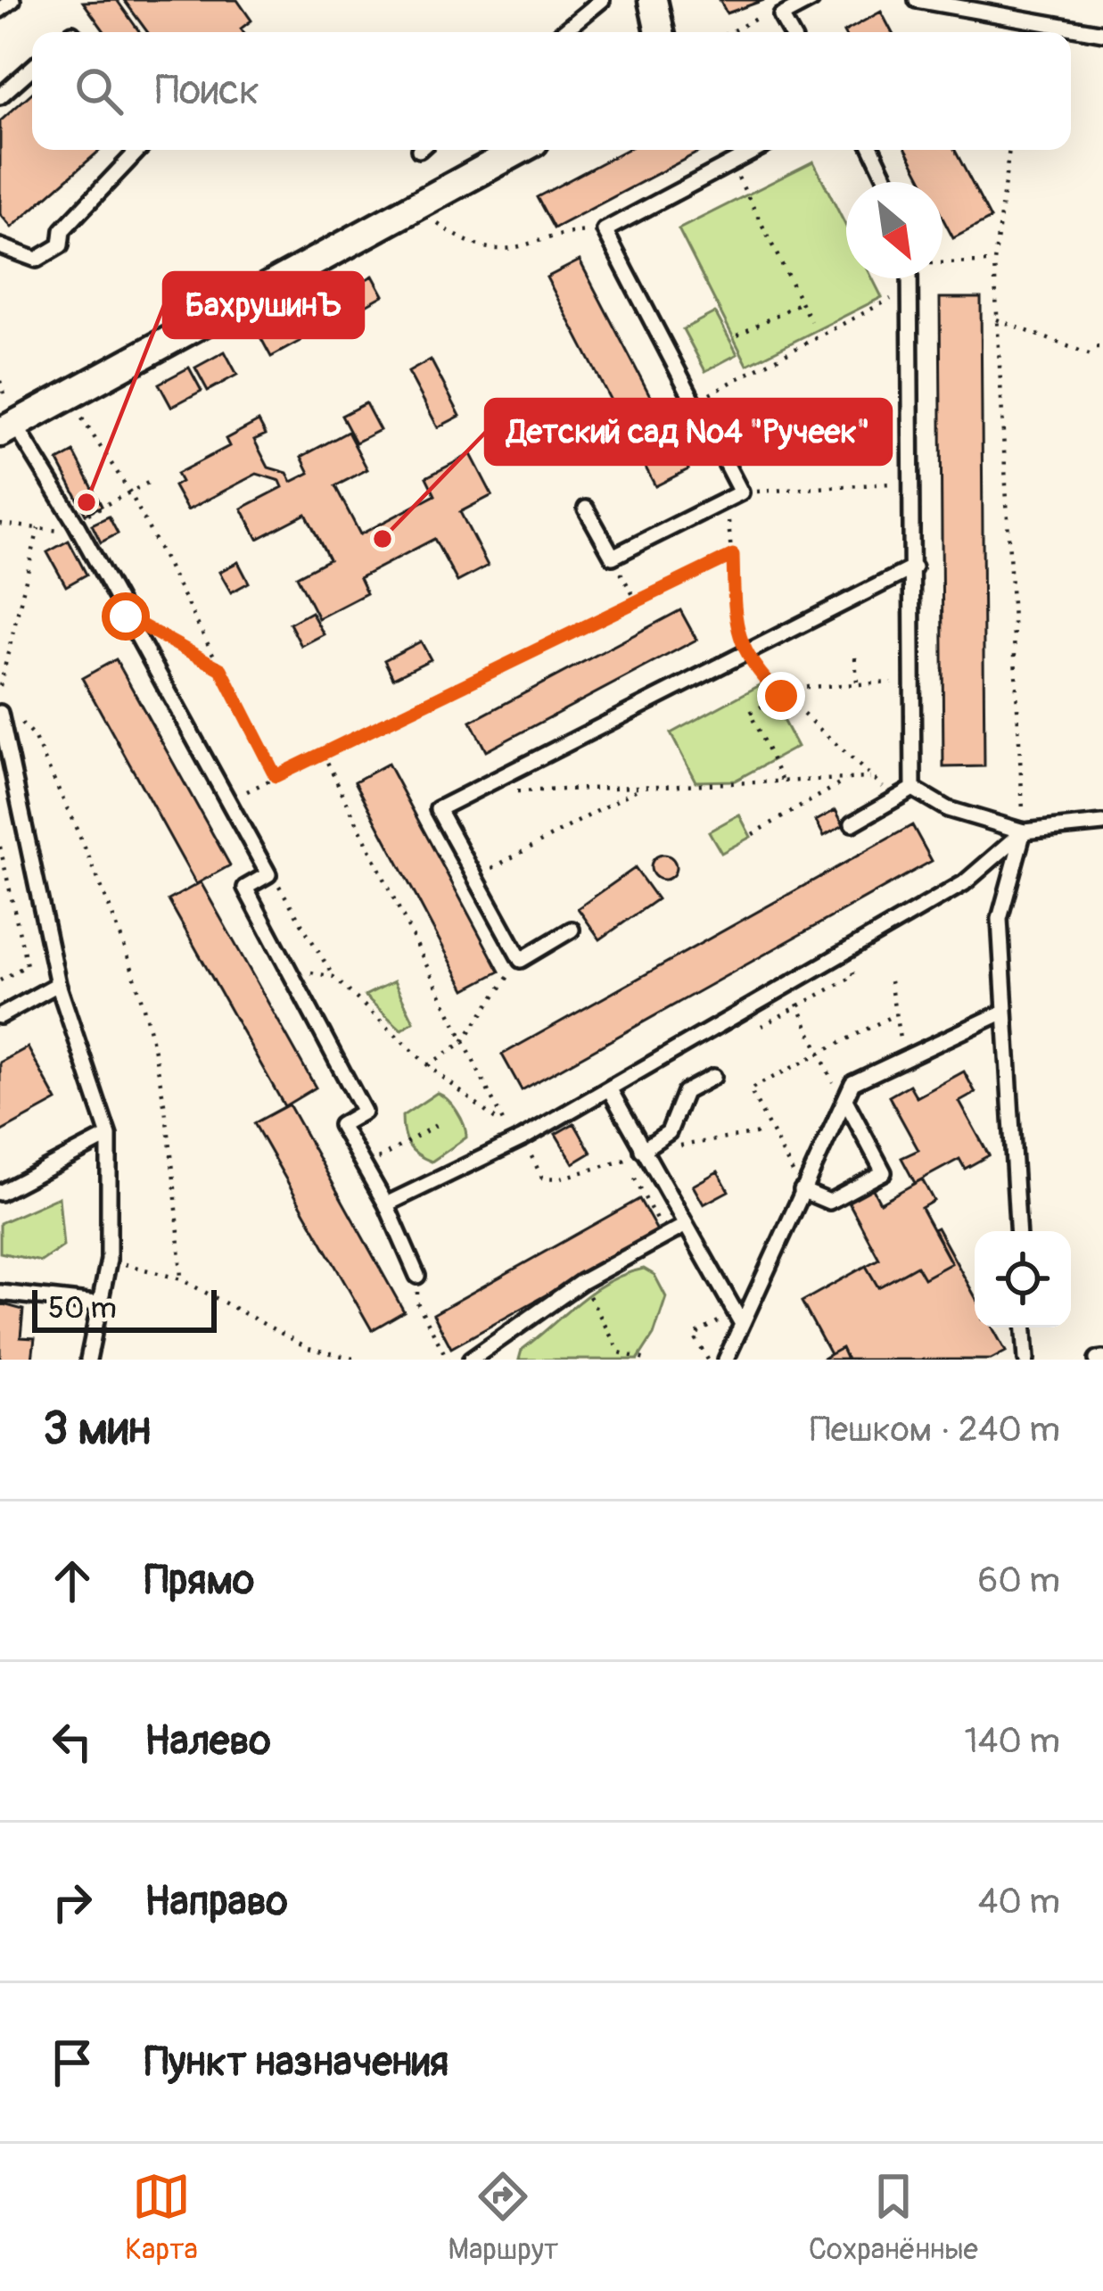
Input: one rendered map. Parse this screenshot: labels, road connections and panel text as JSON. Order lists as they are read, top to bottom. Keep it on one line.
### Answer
{"places":["БахрушинЪ","Детский сад №4 \"Ручеек\""],"scale_bar":"50 m","north":"bottom right","page":{"search":"Поиск","scale":"50 m","heading":["3 мин","Пешком · 240 m"],"list":[["Прямо","60 m"],["Налево","140 m"],["Направо","40 m"],"Пункт назначения"],"nav":["Карта","Маршрут","Сохранённые"]}}
